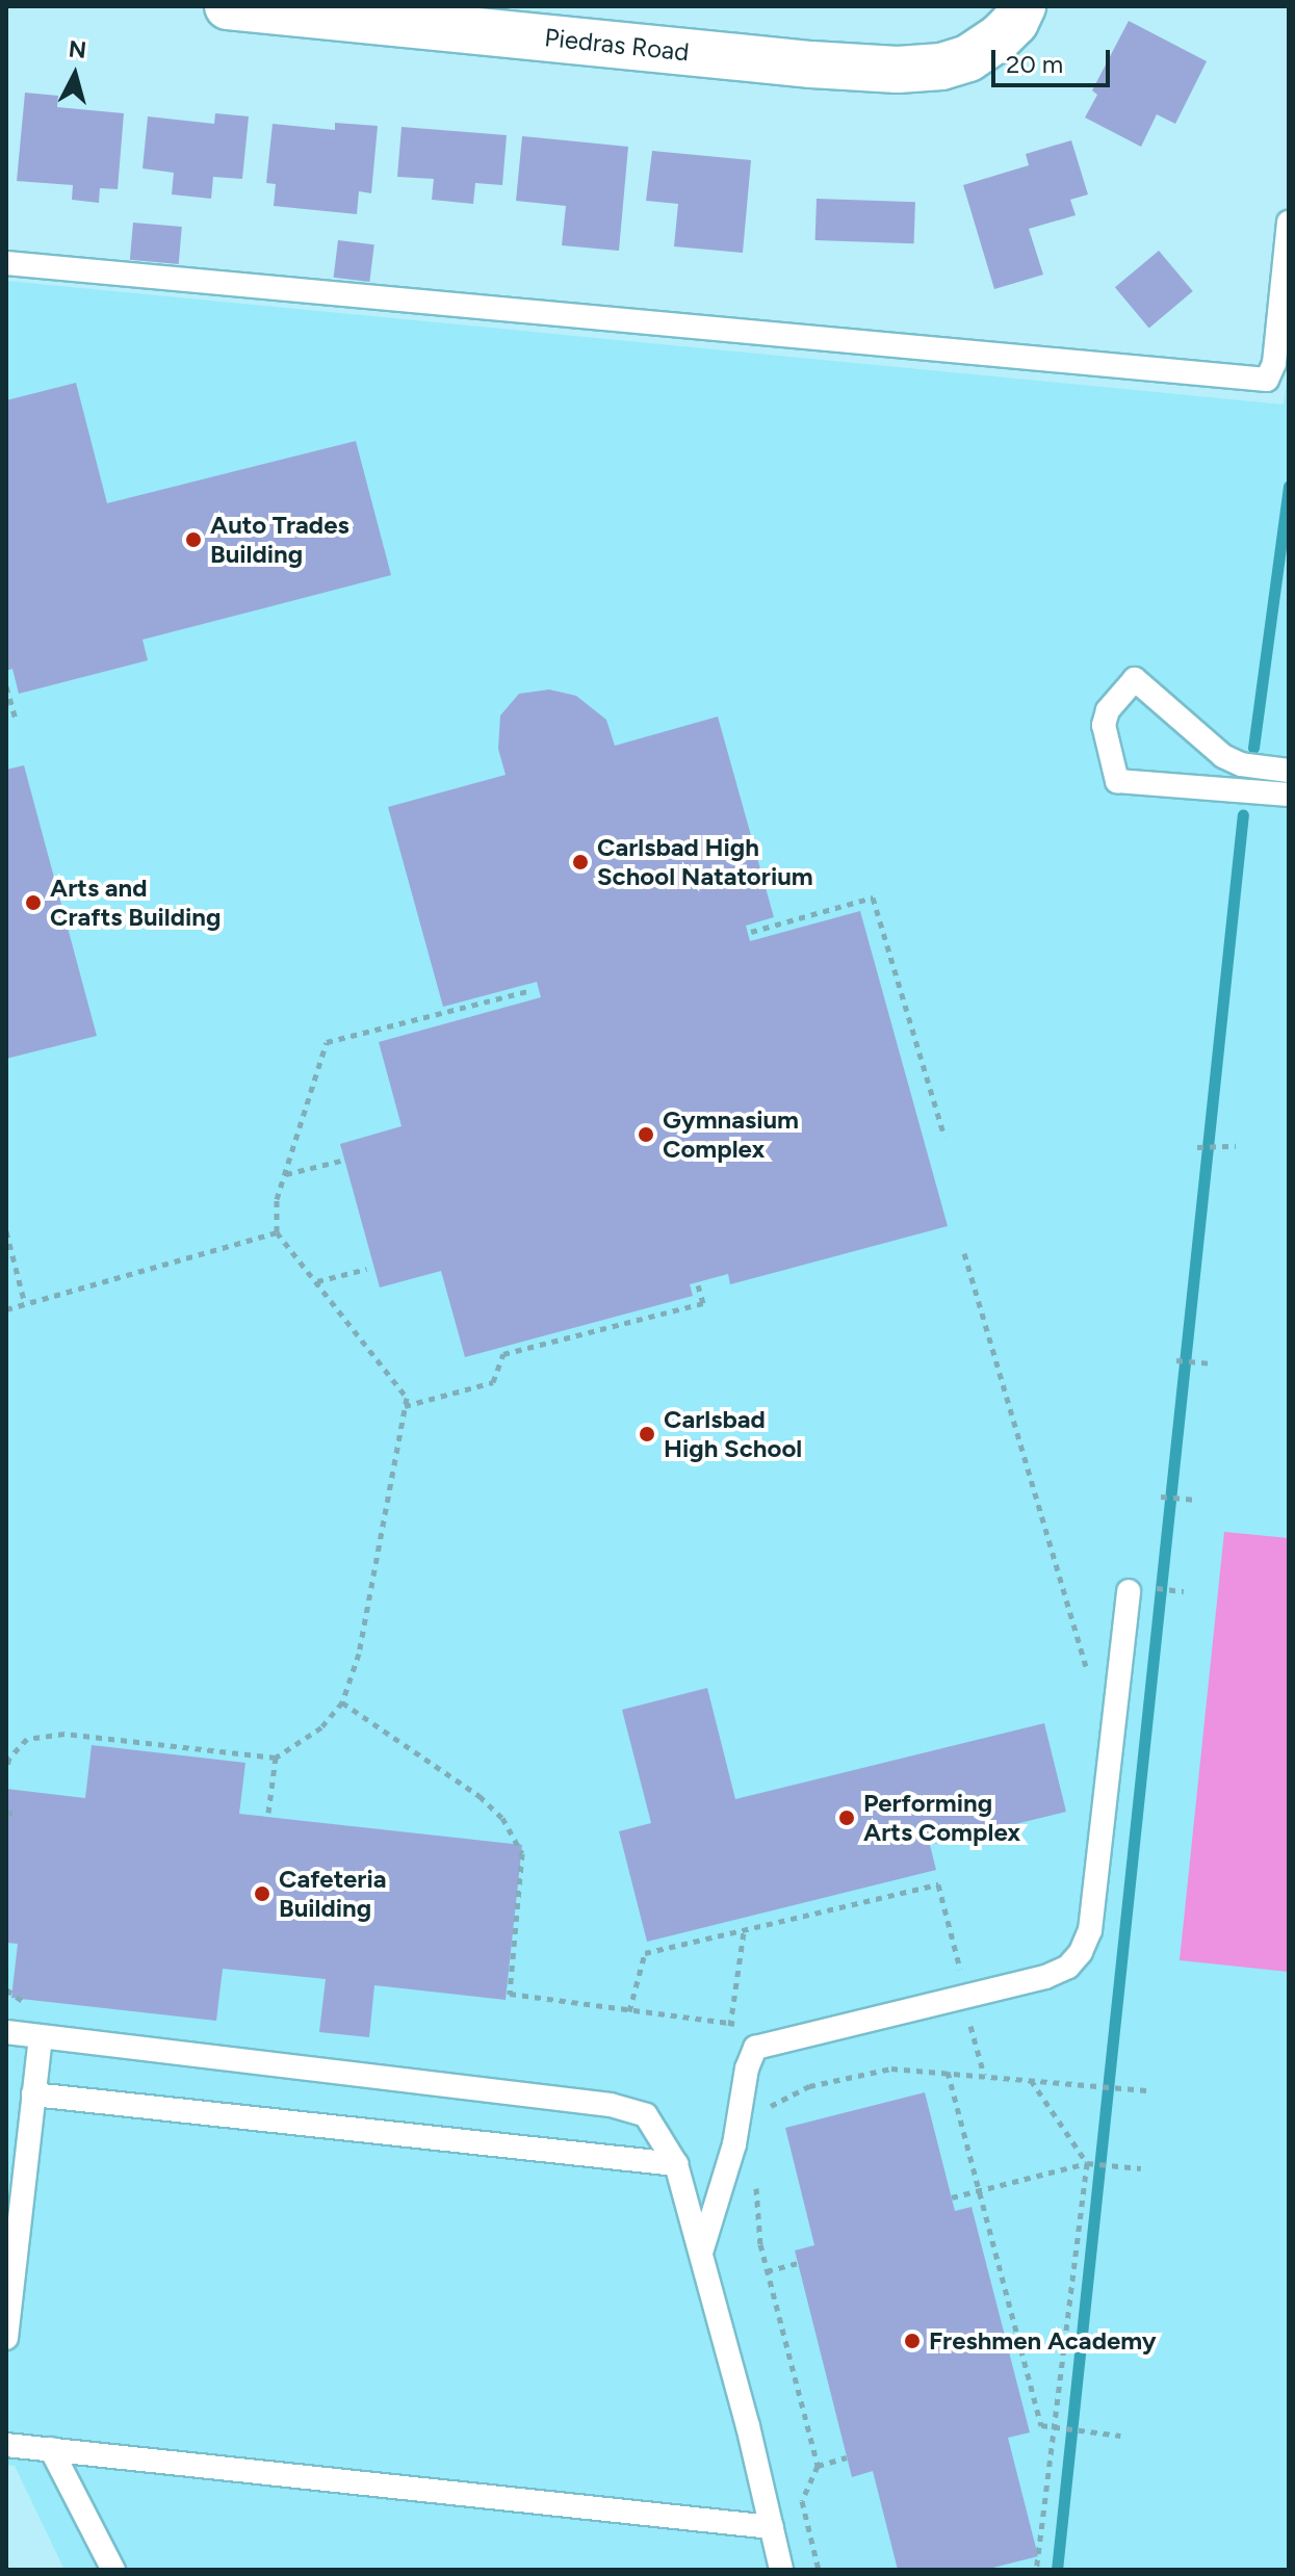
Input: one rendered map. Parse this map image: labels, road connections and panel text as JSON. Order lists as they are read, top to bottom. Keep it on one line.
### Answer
{"streets":{"street":["Piedras Road"]},"places":["Auto Trades Building","Carlsbad High School Natatorium","Arts and Crafts Building","Gymnasium Complex","Carlsbad High School","Performing Arts Complex","Cafeteria Building","Freshmen Academy"],"scale_bar":"20 m","north":"top"}
